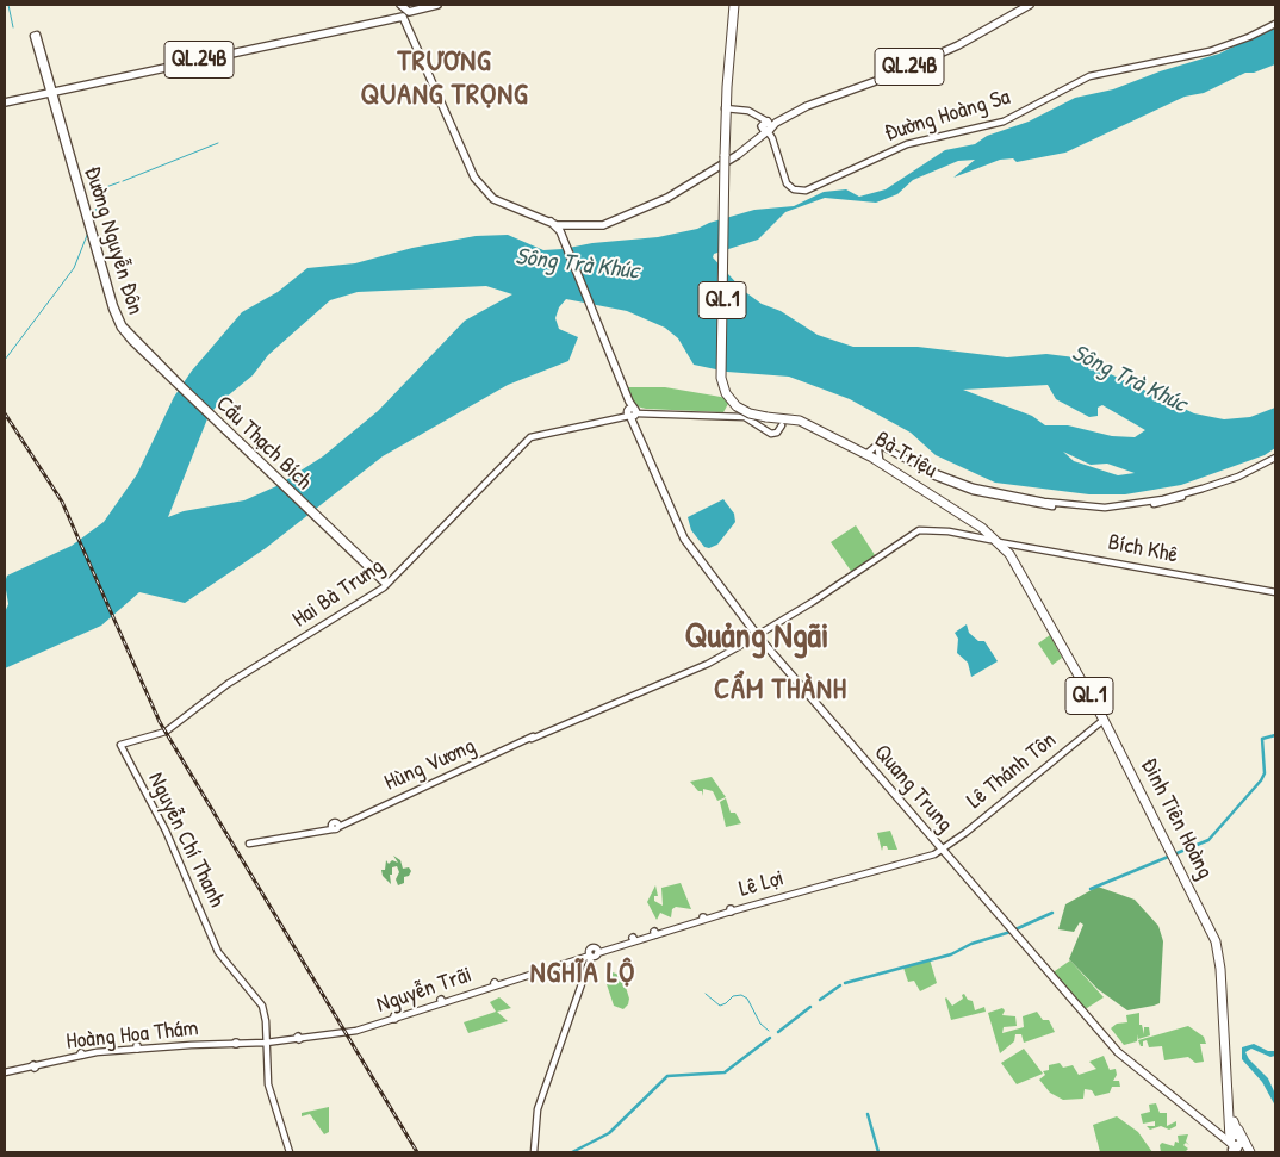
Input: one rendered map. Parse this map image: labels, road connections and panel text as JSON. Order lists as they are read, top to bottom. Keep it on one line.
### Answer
{"streets":{"highway":["QL.1","Bà Triệu","Đinh Tiên Hoàng"],"main road":["QL.24B","Đường Hoàng Sa","Đường Nguyễn Đôn","Cầu Thạch Bích","Bích Khê","Hai Bà Trưng","Hùng Vương","Lê Thánh Tôn","Quang Trung","Nguyễn Chí Thanh","Lê Lợi","Nguyễn Trãi","Hoàng Hoa Thám"]},"crossings":[["QL.24B","Đường Hoàng Sa"],["QL.24B","Đường Nguyễn Đôn"],["QL.24B","Quang Trung"],["Đường Nguyễn Đôn","Cầu Thạch Bích"],["QL.1","Bà Triệu"],["Cầu Thạch Bích","Hai Bà Trưng"],["Bà Triệu","Bích Khê"],["Bà Triệu","Hai Bà Trưng"],["Bà Triệu","Quang Trung"],["Bà Triệu","Đinh Tiên Hoàng"],["Bích Khê","Đinh Tiên Hoàng"],["Hai Bà Trưng","Quang Trung"],["Hai Bà Trưng","Nguyễn Chí Thanh"],["Hùng Vương","Quang Trung"],["Lê Thánh Tôn","Quang Trung"],["Lê Thánh Tôn","Đinh Tiên Hoàng"],["Lê Thánh Tôn","Lê Lợi"],["Quang Trung","Đinh Tiên Hoàng"],["Quang Trung","Lê Lợi"],["Nguyễn Chí Thanh","Nguyễn Trãi"],["Nguyễn Chí Thanh","Hoàng Hoa Thám"],["Lê Lợi","Nguyễn Trãi"],["Nguyễn Trãi","Hoàng Hoa Thám"]],"districts":["TRƯƠNG QUANG TRỌNG","Quảng Ngãi","CẨM THÀNH","NGHĨA LỘ"],"water":["Sông Trà Khúc"]}
